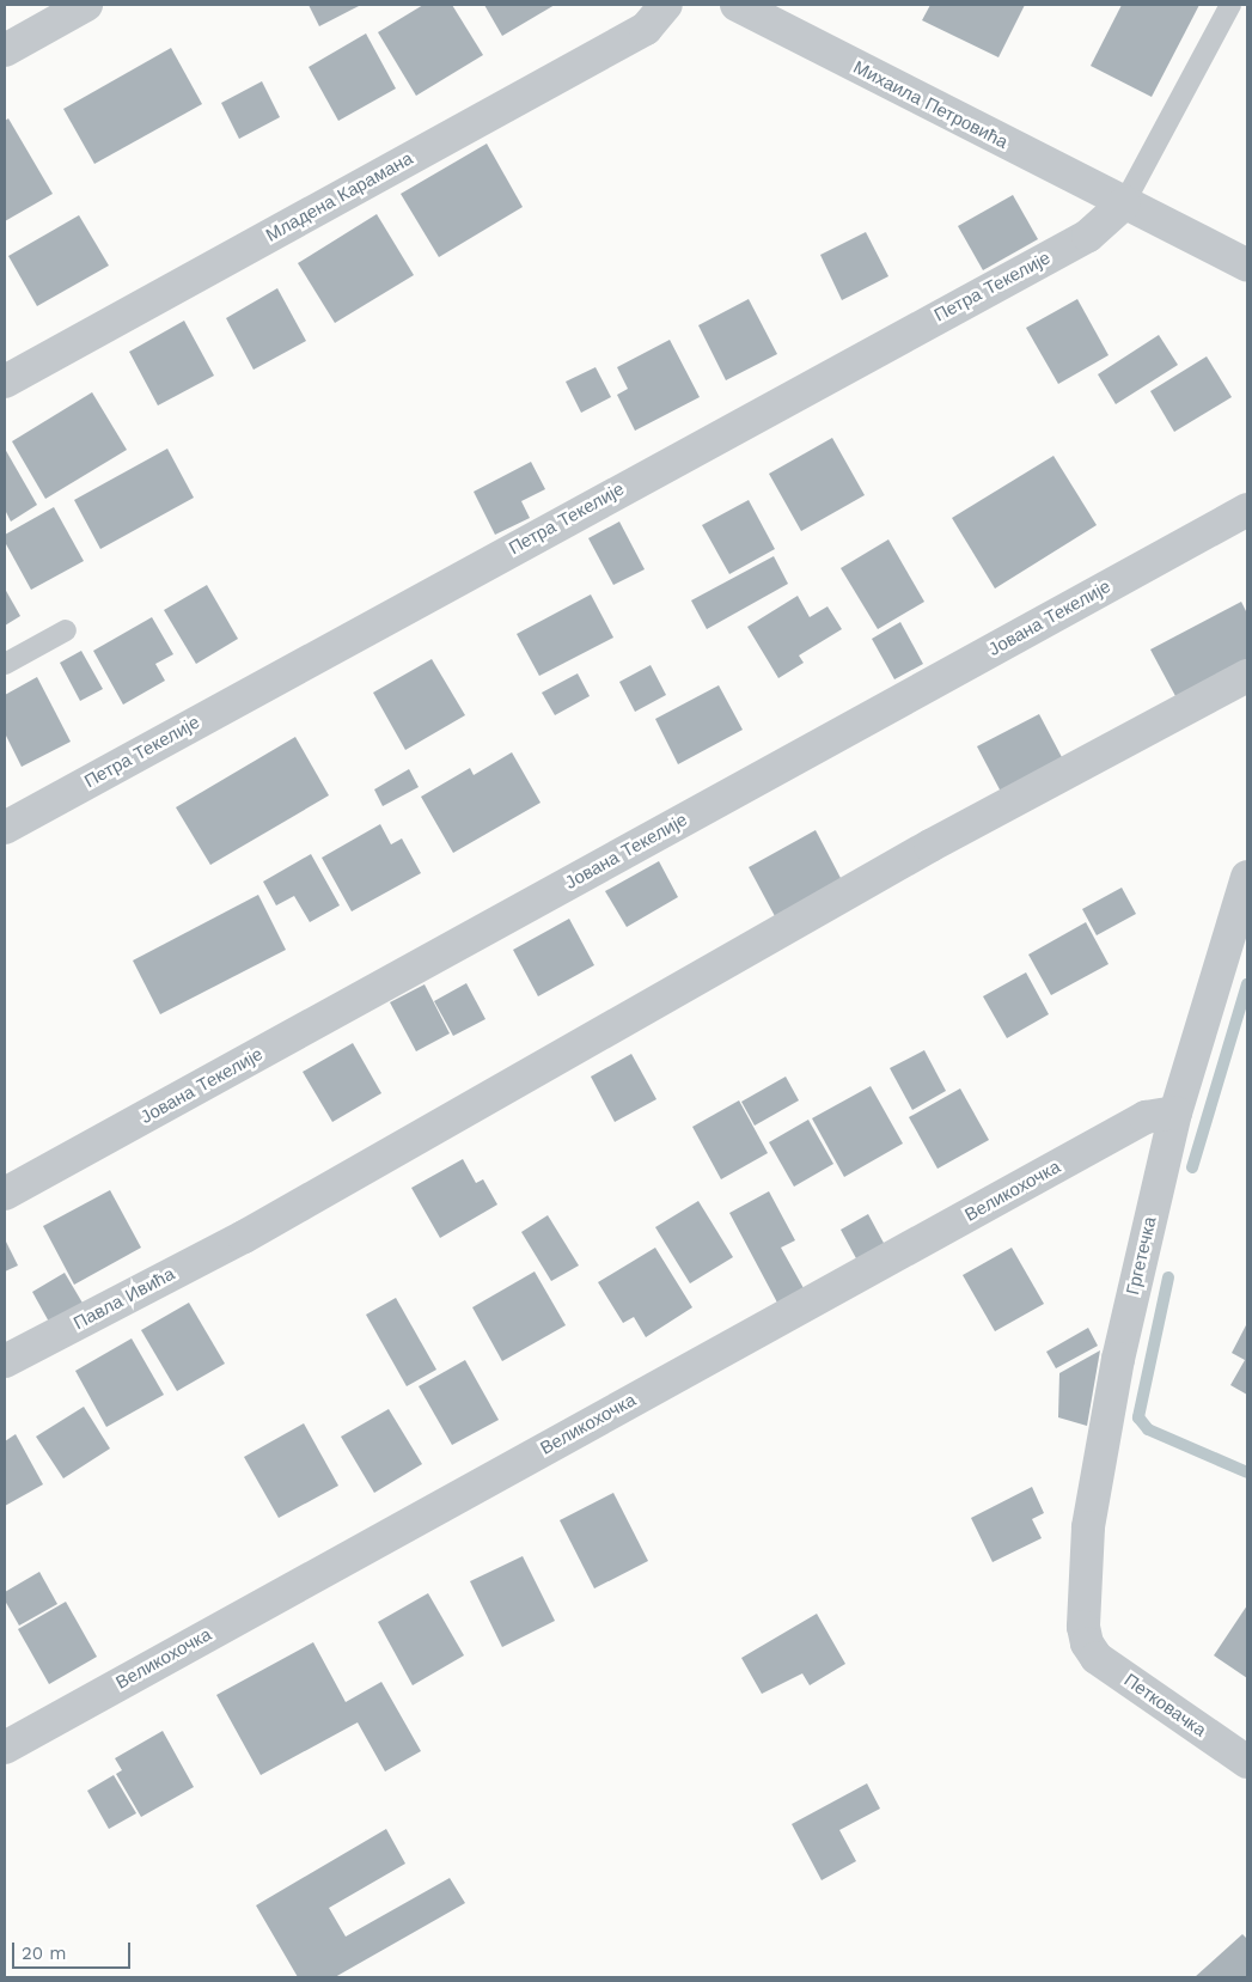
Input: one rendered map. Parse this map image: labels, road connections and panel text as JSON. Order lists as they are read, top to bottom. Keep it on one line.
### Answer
{"streets":{"street":["Михаила Петровића","Младена Карамана","Петра Текелије","Јована Текелије","Великохочка","Гргетечка","Павла Ивића","Петковачка"]},"crossings":[["Михаила Петровића","Петра Текелије"],["Великохочка","Гргетечка"],["Гргетечка","Петковачка"]],"scale_bar":"20 m"}
